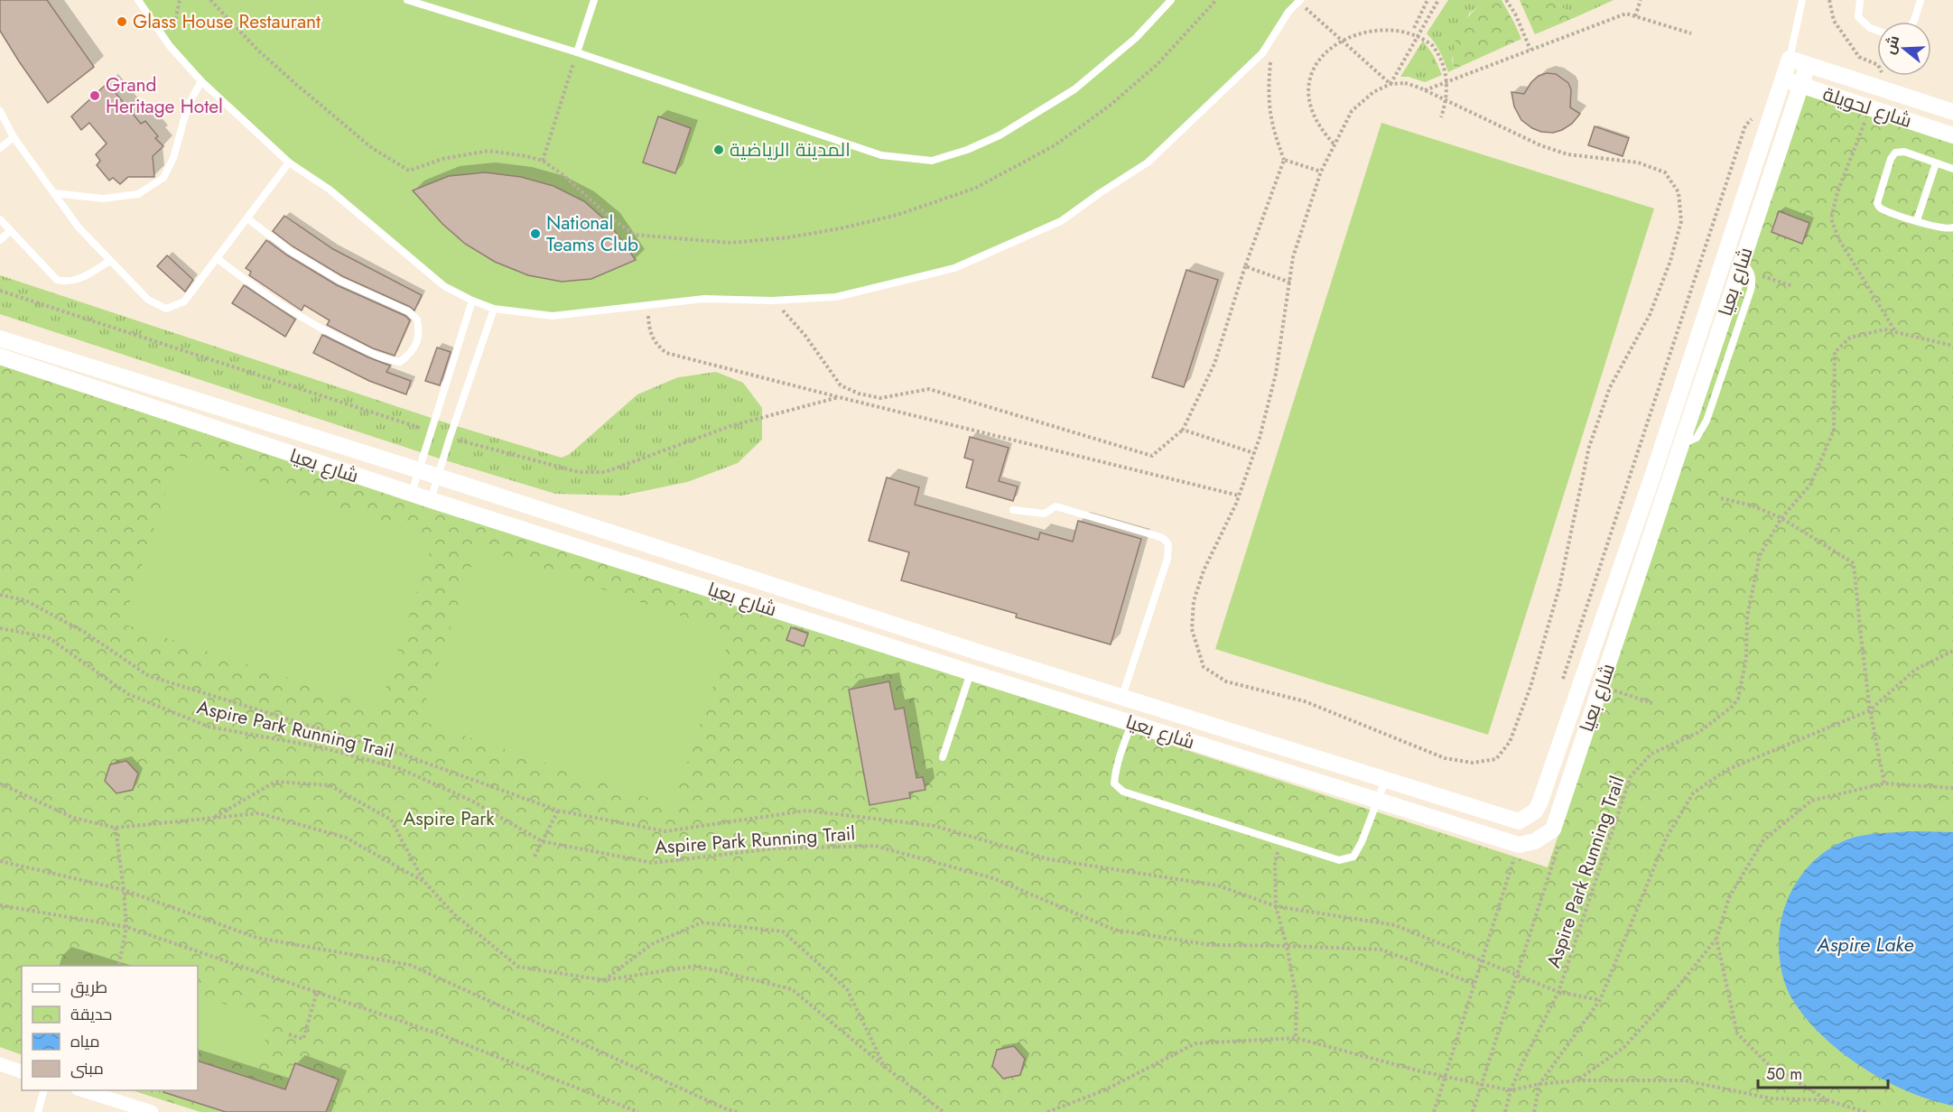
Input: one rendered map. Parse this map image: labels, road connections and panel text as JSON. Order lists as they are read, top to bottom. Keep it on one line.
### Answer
{"streets":{"street":["شارع لحويلة","شارع بعيا"],"path":["Aspire Park Running Trail"]},"crossings":[["شارع لحويلة","شارع بعيا"]],"water":["Aspire Lake"],"parks":["Aspire Park"],"places":["Glass House Restaurant","Grand Heritage Hotel","المدينة الرياضية","National Teams Club"],"legend":["طريق","حديقة","مياه","مبنى"],"scale_bar":"50 m","north":"left"}
